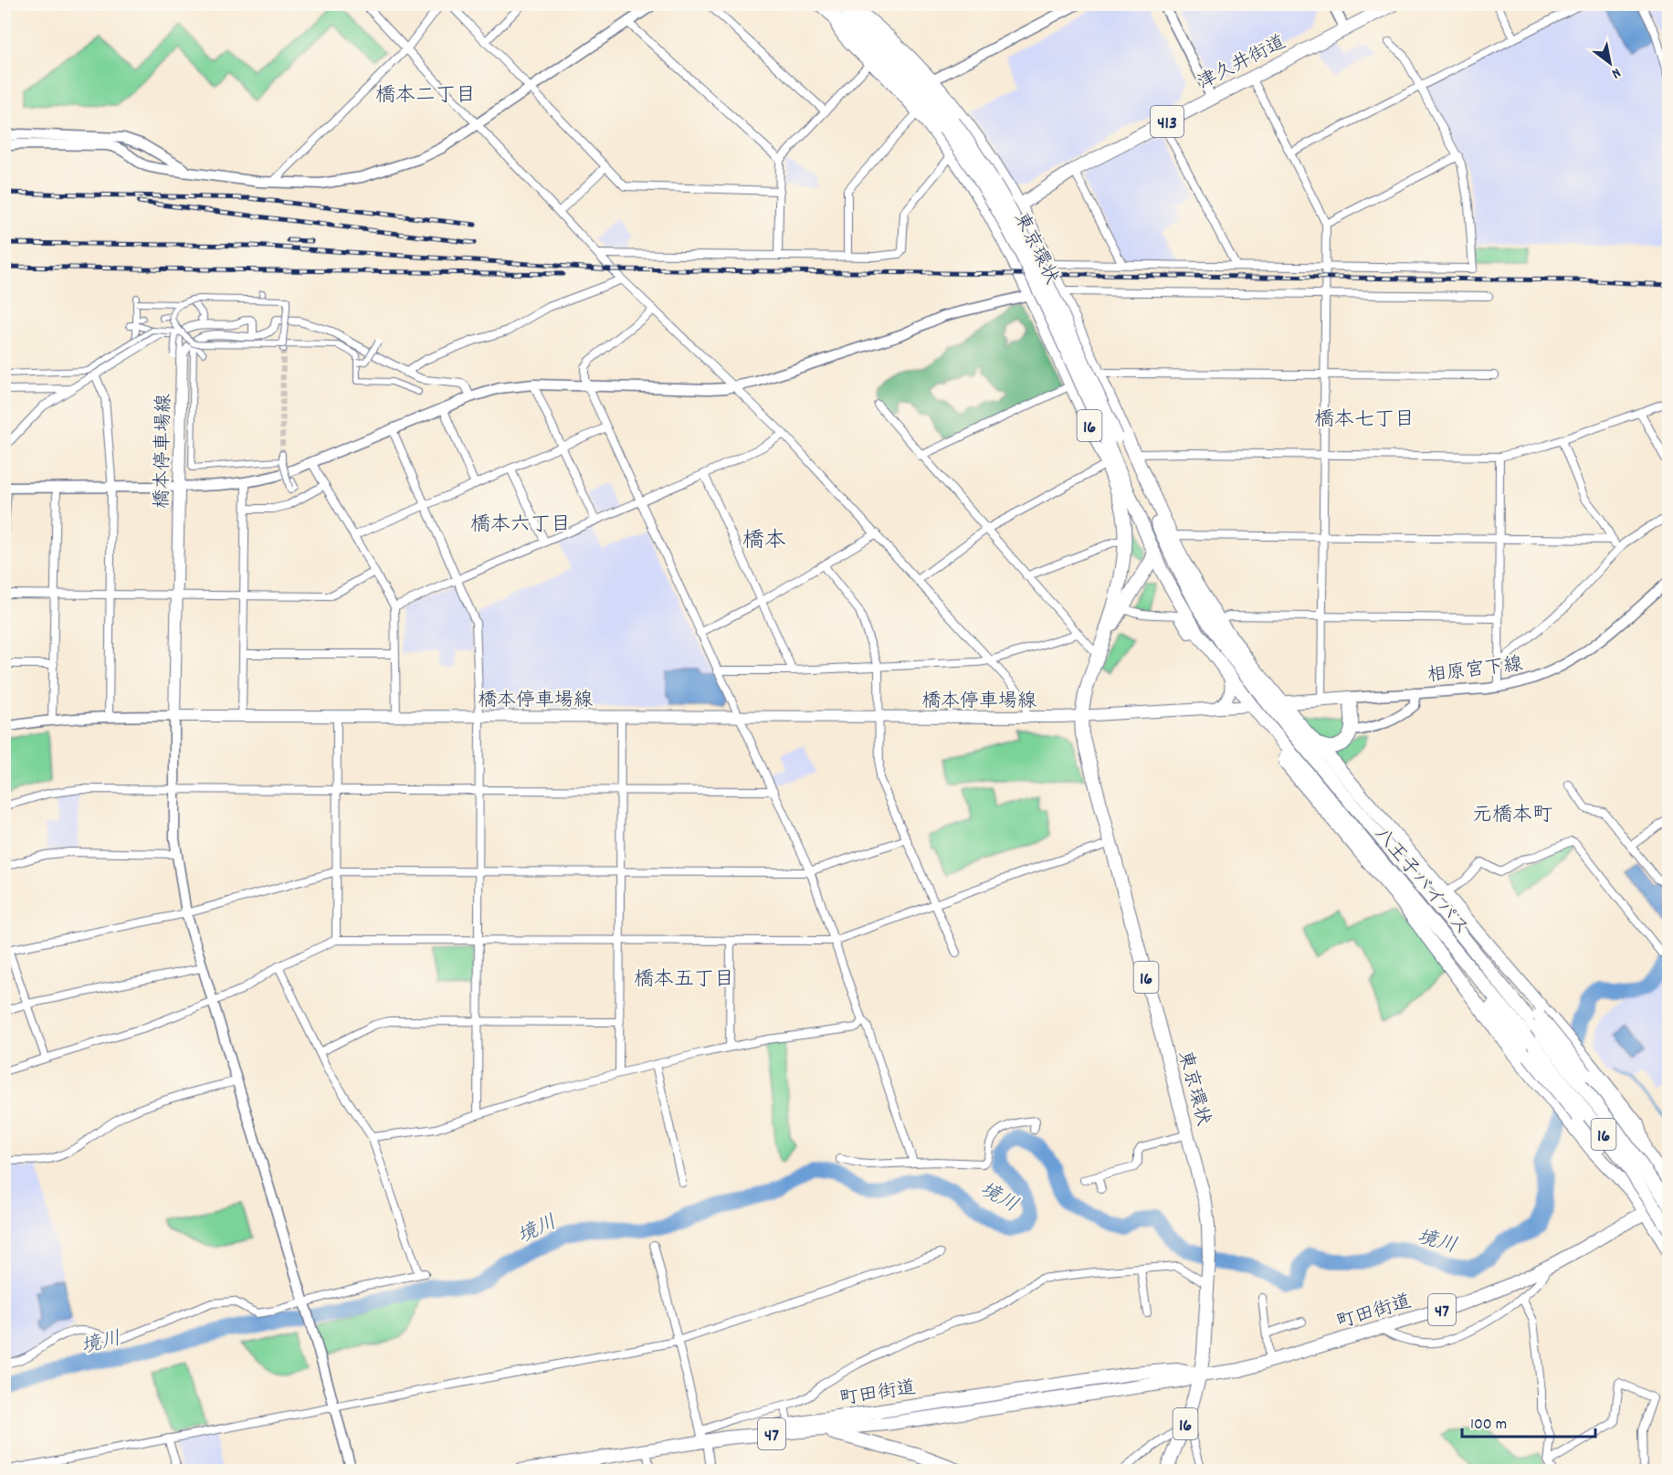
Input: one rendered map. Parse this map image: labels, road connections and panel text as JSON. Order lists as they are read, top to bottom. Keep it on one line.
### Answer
{"streets":{"main road":["津久井街道","413","東京環状","16","橋本停車場線","八王子バイパス","47","町田街道"],"street":["相原宮下線"]},"crossings":[["津久井街道","16"],["東京環状","16"],["東京環状","橋本停車場線"],["東京環状","八王子バイパス"],["東京環状","町田街道"],["16","橋本停車場線"],["16","八王子バイパス"],["16","町田街道"],["橋本停車場線","八王子バイパス"],["八王子バイパス","町田街道"],["47","町田街道"]],"districts":["橋本二丁目","橋本七丁目","橋本六丁目","橋本","元橋本町","橋本五丁目"],"water":["境川"],"scale_bar":"100 m","north":"bottom right"}
